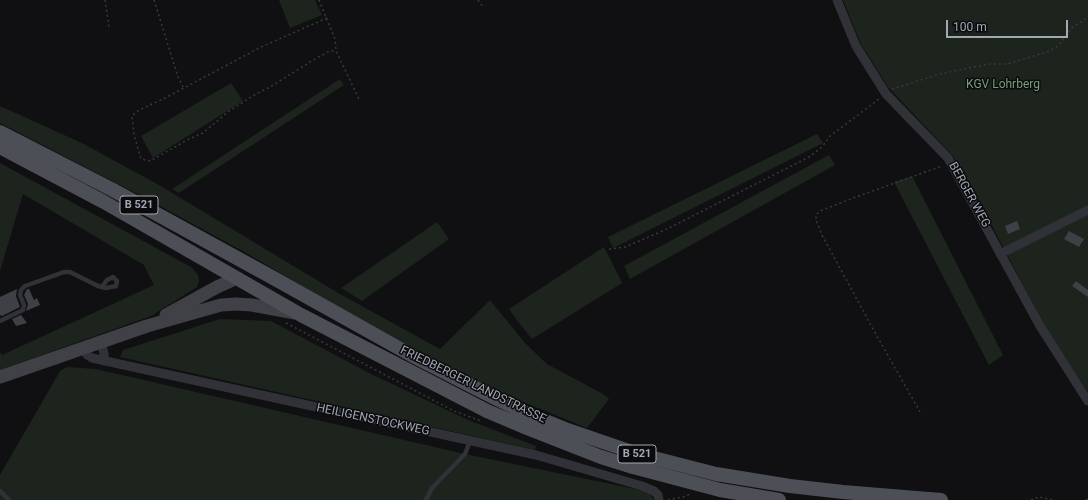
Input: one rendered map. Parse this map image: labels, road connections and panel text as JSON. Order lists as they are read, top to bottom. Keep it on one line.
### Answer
{"streets":{"main road":["B 521","FRIEDBERGER LANDSTRASSE"],"street":["BERGER WEG","HEILIGENSTOCKWEG"]},"crossings":[["B 521","FRIEDBERGER LANDSTRASSE"],["FRIEDBERGER LANDSTRASSE","HEILIGENSTOCKWEG"]],"parks":["KGV Lohrberg"],"scale_bar":"100 m"}
